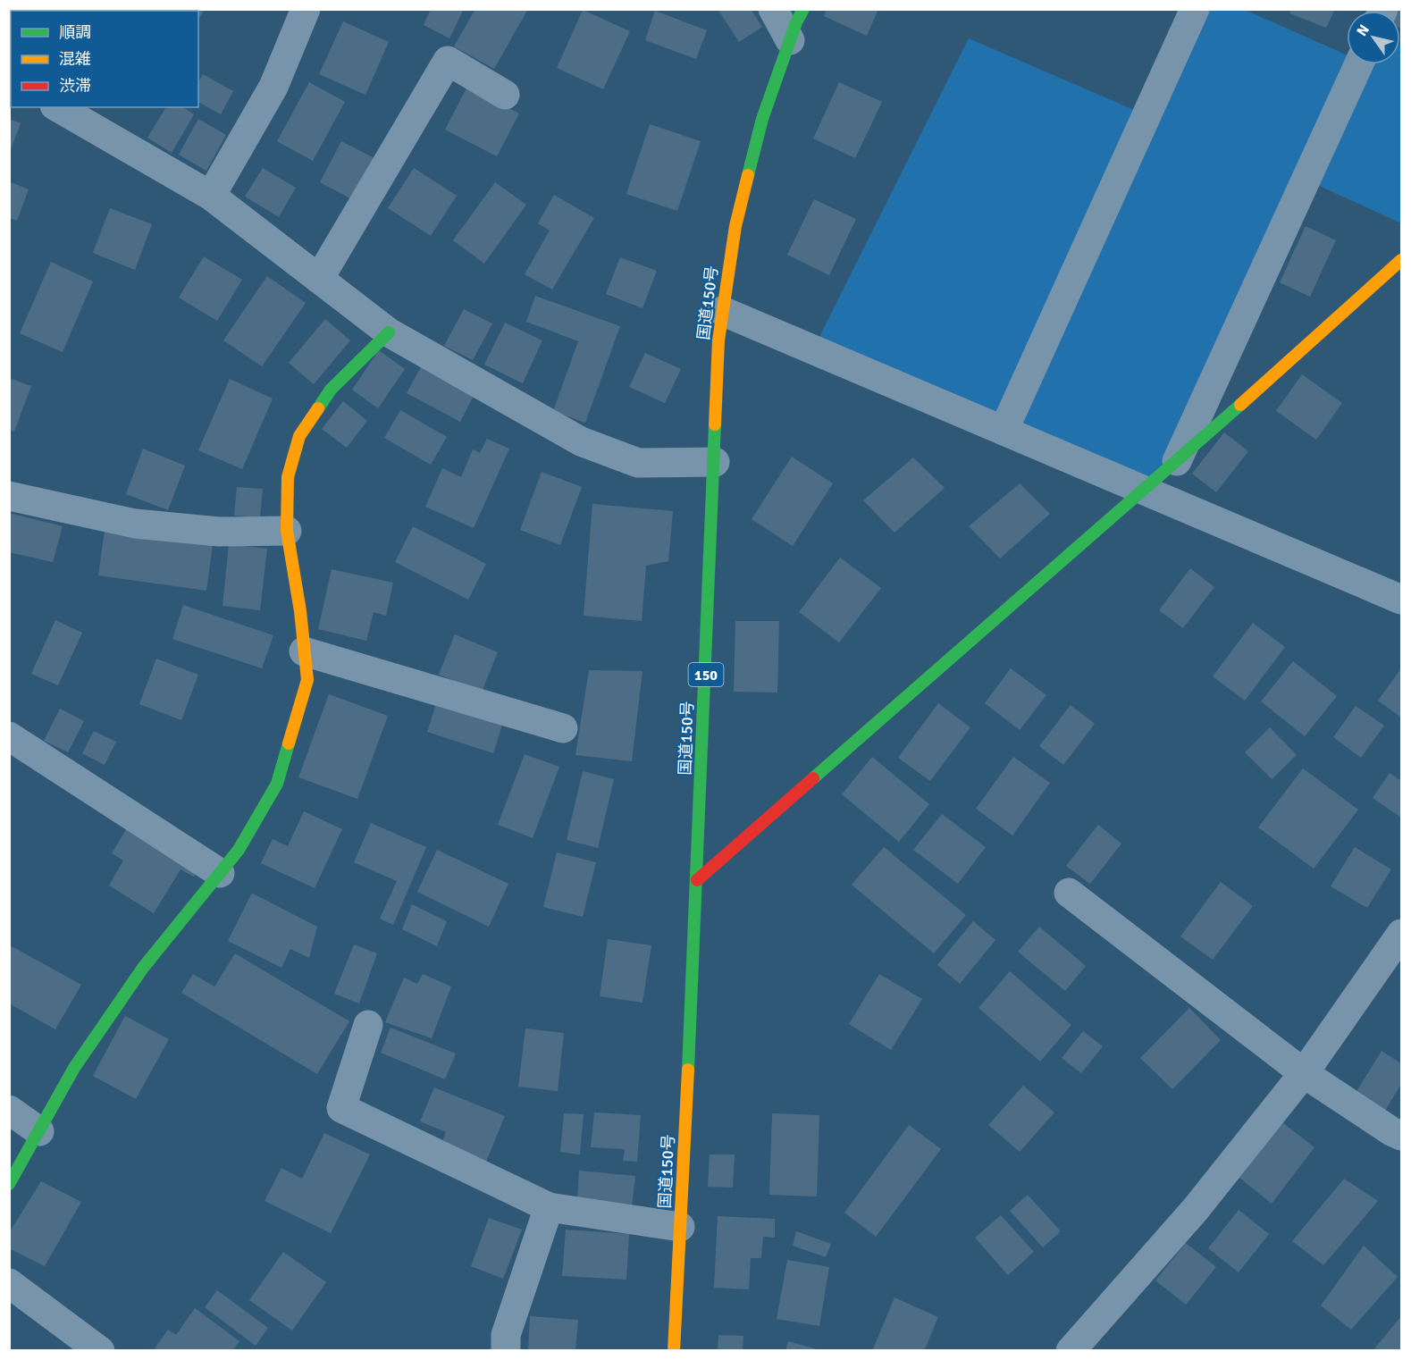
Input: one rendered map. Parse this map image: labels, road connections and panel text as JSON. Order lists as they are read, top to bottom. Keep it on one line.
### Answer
{"streets":{"main road":["国道150号","150"]},"legend":["順調","混雑","渋滞"],"north":"top left"}
